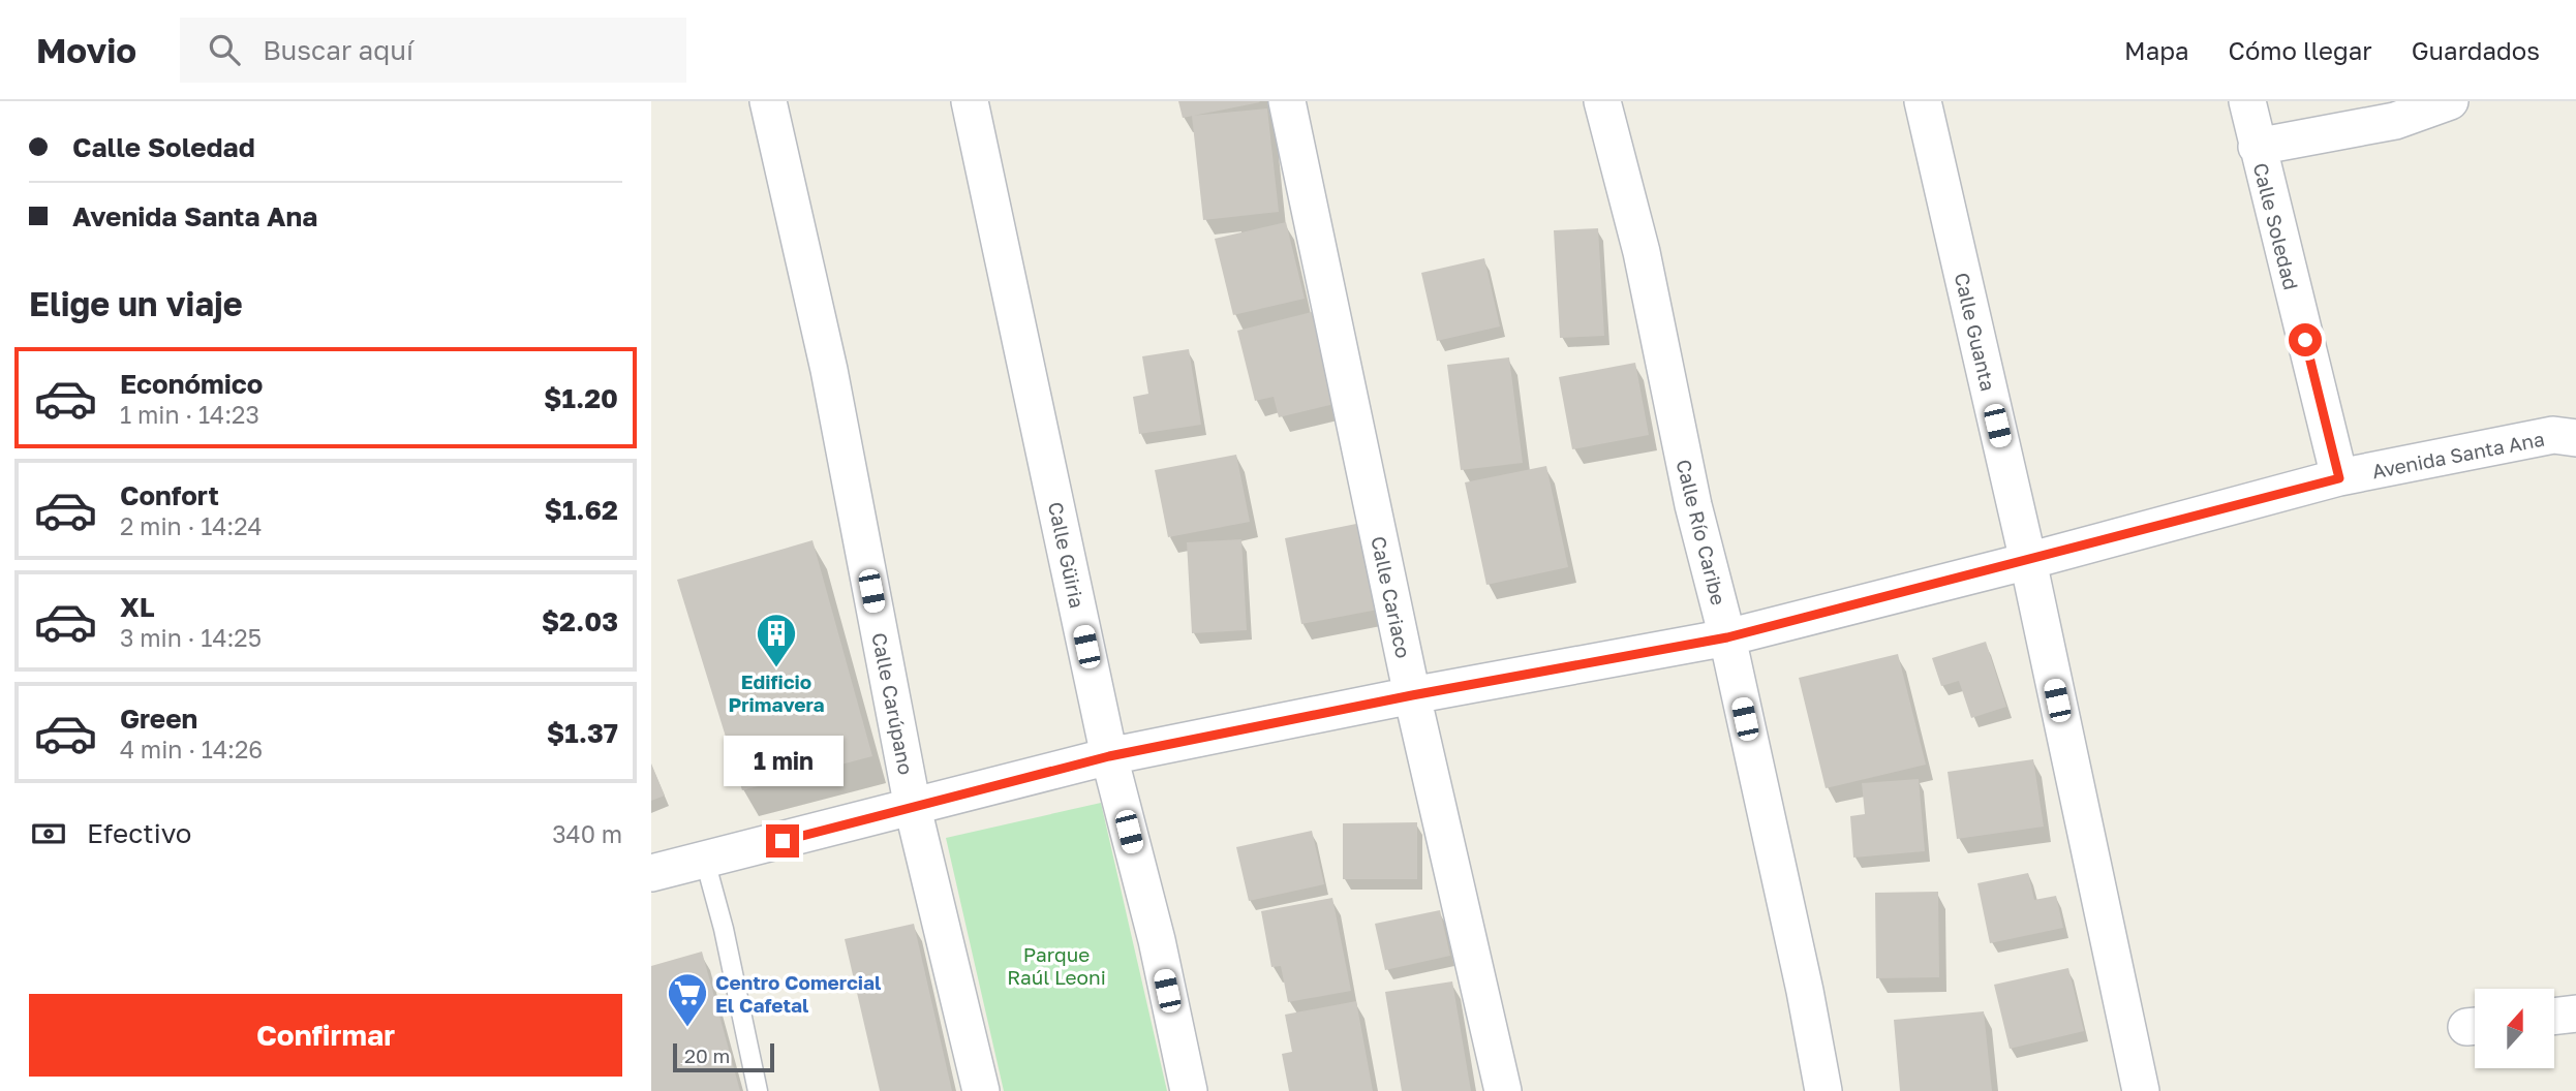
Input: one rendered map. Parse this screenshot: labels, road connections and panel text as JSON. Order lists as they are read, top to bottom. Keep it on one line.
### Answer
{"streets":{"street":["Calle Soledad","Calle Guanta","Avenida Santa Ana","Calle Río Caribe","Calle Güiria","Calle Cariaco","Calle Carúpano"]},"crossings":[["Calle Soledad","Avenida Santa Ana"],["Calle Guanta","Avenida Santa Ana"],["Avenida Santa Ana","Calle Río Caribe"],["Avenida Santa Ana","Calle Güiria"],["Avenida Santa Ana","Calle Cariaco"],["Avenida Santa Ana","Calle Carúpano"]],"parks":["Parque Raúl Leoni"],"places":{"building":["Edificio Primavera"],"supermarket":["Centro Comercial El Cafetal"]},"scale_bar":"20 m","north":"top","page":{"header":"Movio","search":"Buscar aquí","nav":["Mapa","Cómo llegar","Guardados"],"banner":["Calle Soledad","Avenida Santa Ana"],"heading":"Elige un viaje","list":[{"name":"Económico","note":"1 min · 14:23","value":"$1.20"},{"name":"Confort","note":"2 min · 14:24","value":"$1.62"},{"name":"XL","note":"3 min · 14:25","value":"$2.03"},{"name":"Green","note":"4 min · 14:26","value":"$1.37"}],"bubble":"1 min","pay":["Efectivo","340 m"],"buttons":"Confirmar","scale":"20 m"}}
